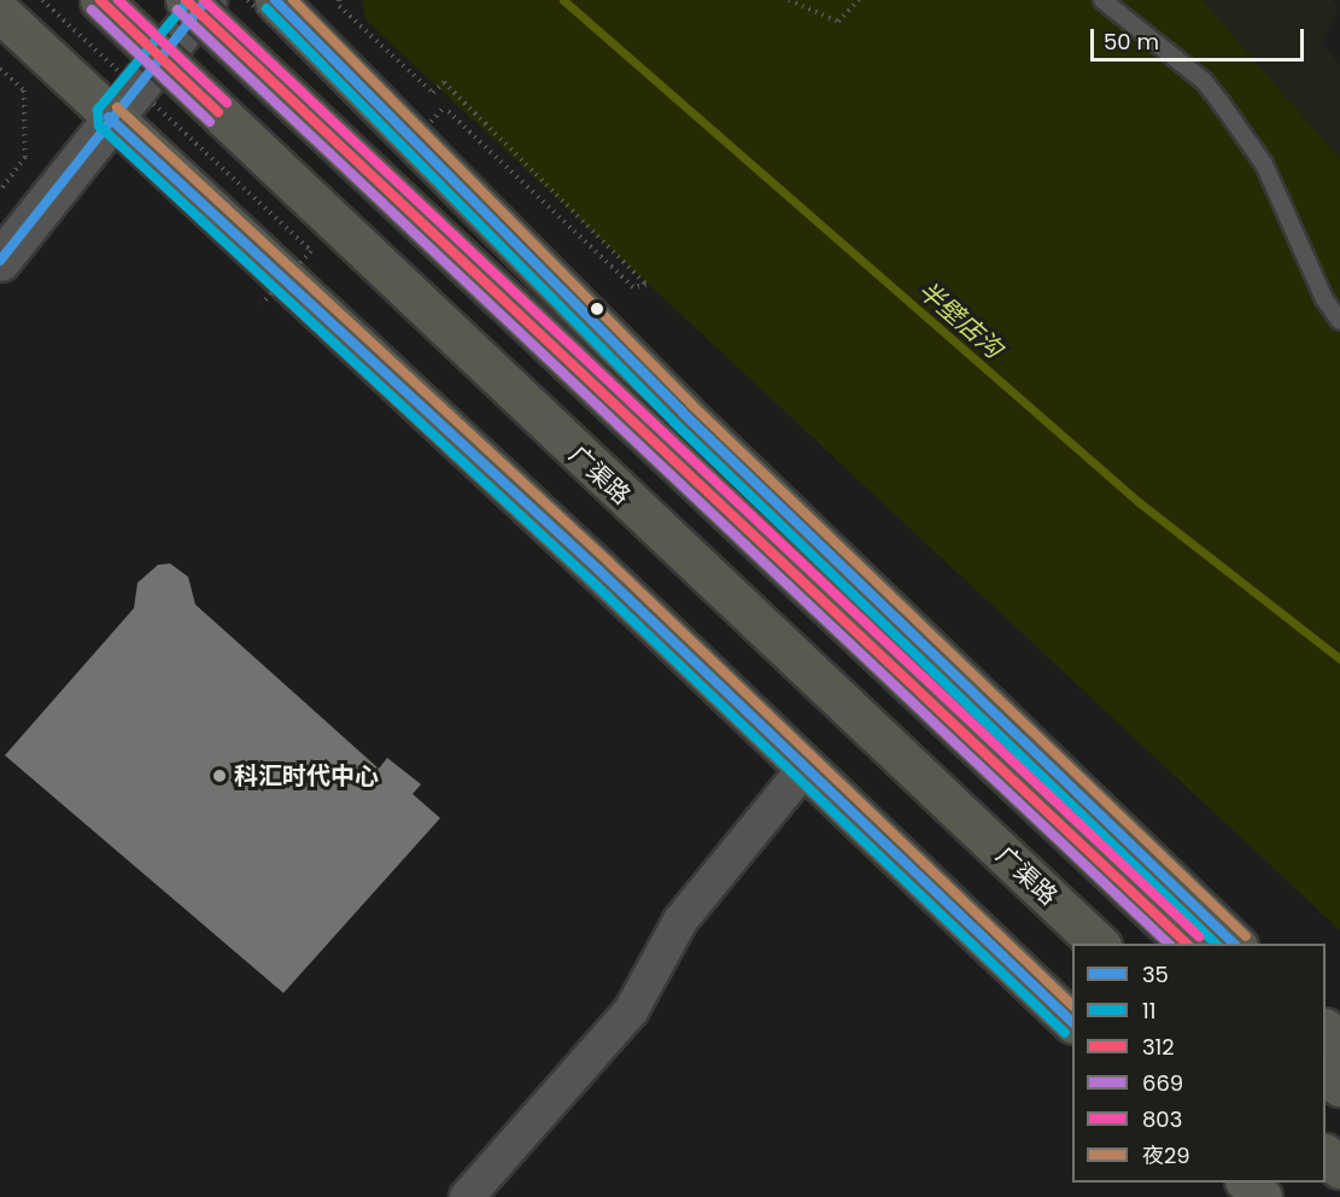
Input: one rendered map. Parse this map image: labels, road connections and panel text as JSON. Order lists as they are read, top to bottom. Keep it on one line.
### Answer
{"streets":{"highway":["广渠路"]},"water":["半壁店沟"],"places":["科汇时代中心"],"lines":["transit line 35","transit line 11","transit line 312","transit line 803","transit line 夜29","transit line 669"],"legend":["35","11","312","669","803","夜29"],"scale_bar":"50 m"}
